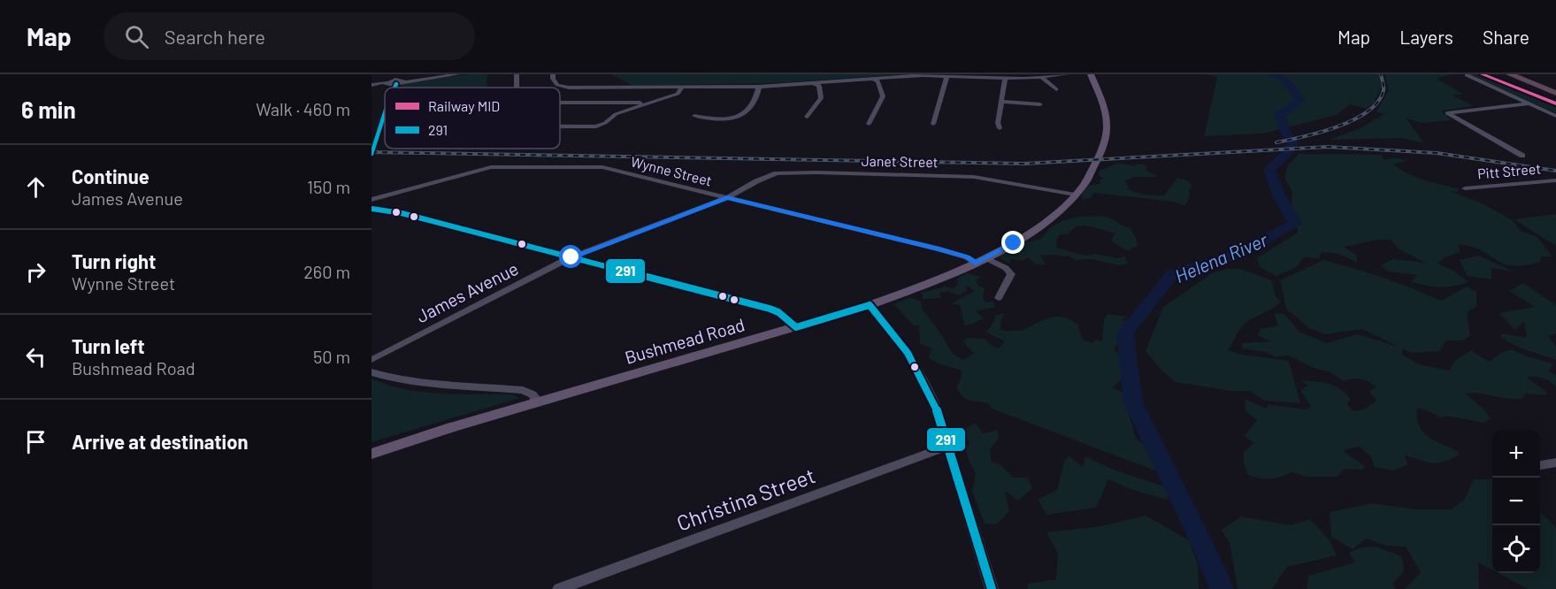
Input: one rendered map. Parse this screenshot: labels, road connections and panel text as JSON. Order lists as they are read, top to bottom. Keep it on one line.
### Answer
{"streets":{"main road":["Bushmead Road"],"street":["Janet Street","Wynne Street","Pitt Street","James Avenue","Christina Street"]},"crossings":[["Janet Street","Wynne Street"],["Janet Street","James Avenue"],["Janet Street","Bushmead Road"],["Wynne Street","James Avenue"],["Wynne Street","Bushmead Road"]],"water":["Helena River"],"lines":["rail line MID","transit line 291"],"legend":["Railway MID","291"],"page":{"header":"Map","search":"Search here","nav":["Map","Layers","Share"],"heading":["6 min","Walk · 460 m"],"list":[["Continue","James Avenue","150 m"],["Turn right","Wynne Street","260 m"],["Turn left","Bushmead Road","50 m"],"Arrive at destination"],"map_buttons":["+","−"]}}
